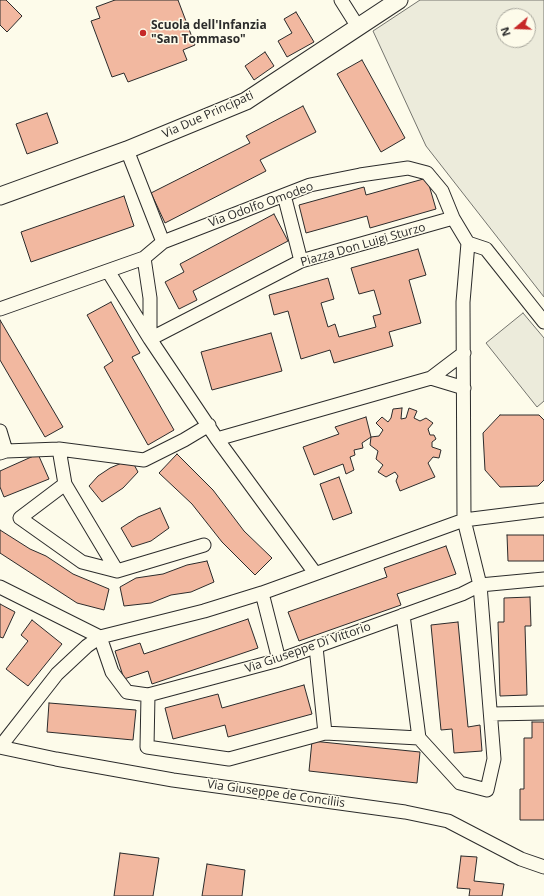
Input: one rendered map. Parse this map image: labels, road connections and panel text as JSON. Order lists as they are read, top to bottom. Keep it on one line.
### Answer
{"streets":{"street":["Via Due Principati","Via Odolfo Omodeo","Piazza Don Luigi Sturzo","Via Giuseppe Di Vittorio","Via Giuseppe de Conciliis"]},"crossings":[["Via Odolfo Omodeo","Piazza Don Luigi Sturzo"]],"places":["Scuola dell'Infanzia \"San Tommaso\""],"north":"left"}
